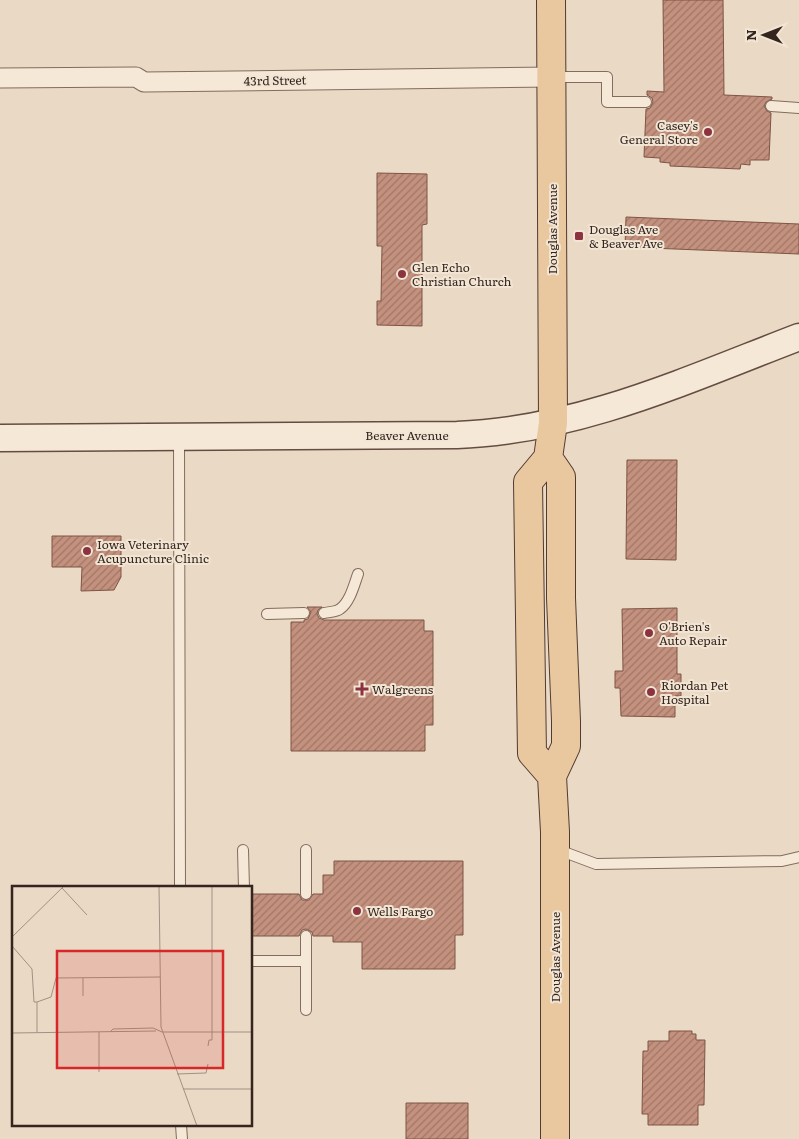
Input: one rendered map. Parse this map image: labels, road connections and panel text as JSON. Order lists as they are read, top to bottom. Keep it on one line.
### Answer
{"streets":{"main road":["Douglas Avenue","Beaver Avenue"],"street":["43rd Street"]},"crossings":[["43rd Street","Douglas Avenue"],["Douglas Avenue","Beaver Avenue"]],"places":{"other":["Casey's General Store","Glen Echo Christian Church","Iowa Veterinary Acupuncture Clinic","O'Brien's Auto Repair","Riordan Pet Hospital","Wells Fargo"],"transit":["Douglas Ave & Beaver Ave"],"health":["Walgreens"]},"north":"left"}
